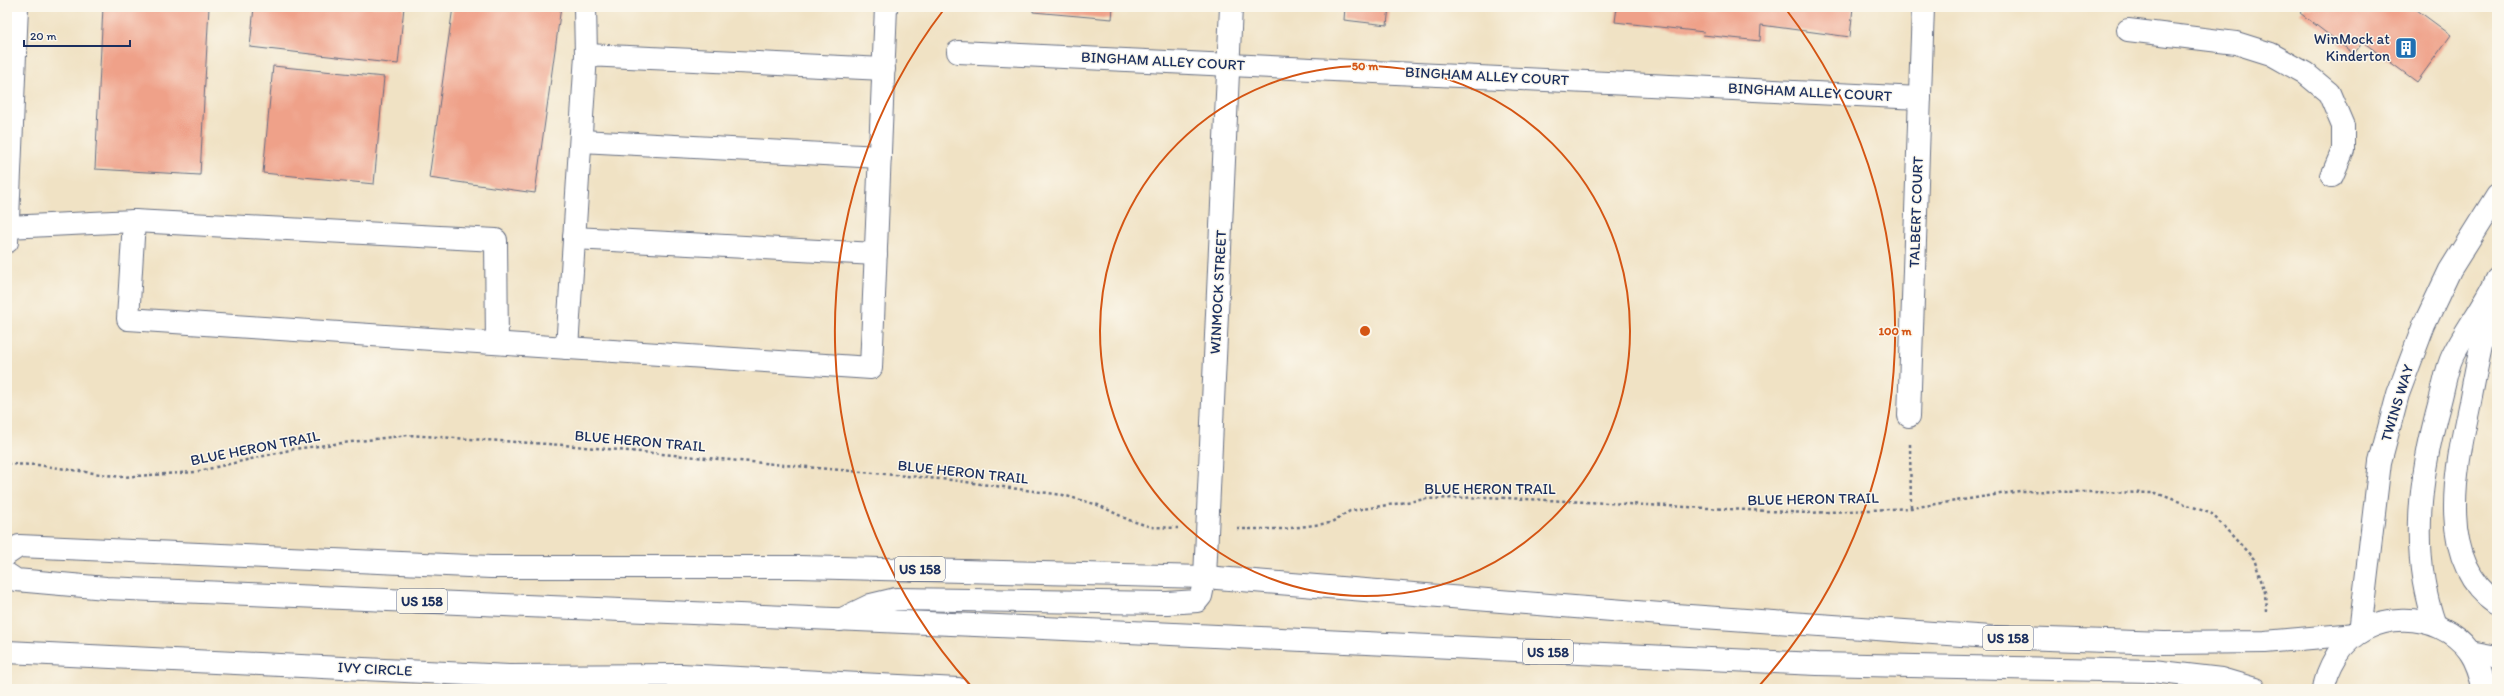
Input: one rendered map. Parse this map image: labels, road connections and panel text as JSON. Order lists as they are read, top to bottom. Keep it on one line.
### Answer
{"streets":{"main road":["BINGHAM ALLEY COURT","TALBERT COURT","WINMOCK STREET","TWINS WAY","US 158","IVY CIRCLE"],"path":["BLUE HERON TRAIL"]},"crossings":[["BINGHAM ALLEY COURT","TALBERT COURT"],["BINGHAM ALLEY COURT","WINMOCK STREET"],["WINMOCK STREET","BLUE HERON TRAIL"],["WINMOCK STREET","US 158"],["TWINS WAY","US 158"],["BLUE HERON TRAIL","US 158"]],"places":{"building":["WinMock at Kinderton"]},"scale_bar":"20 m","rings":["50 m","100 m"]}
